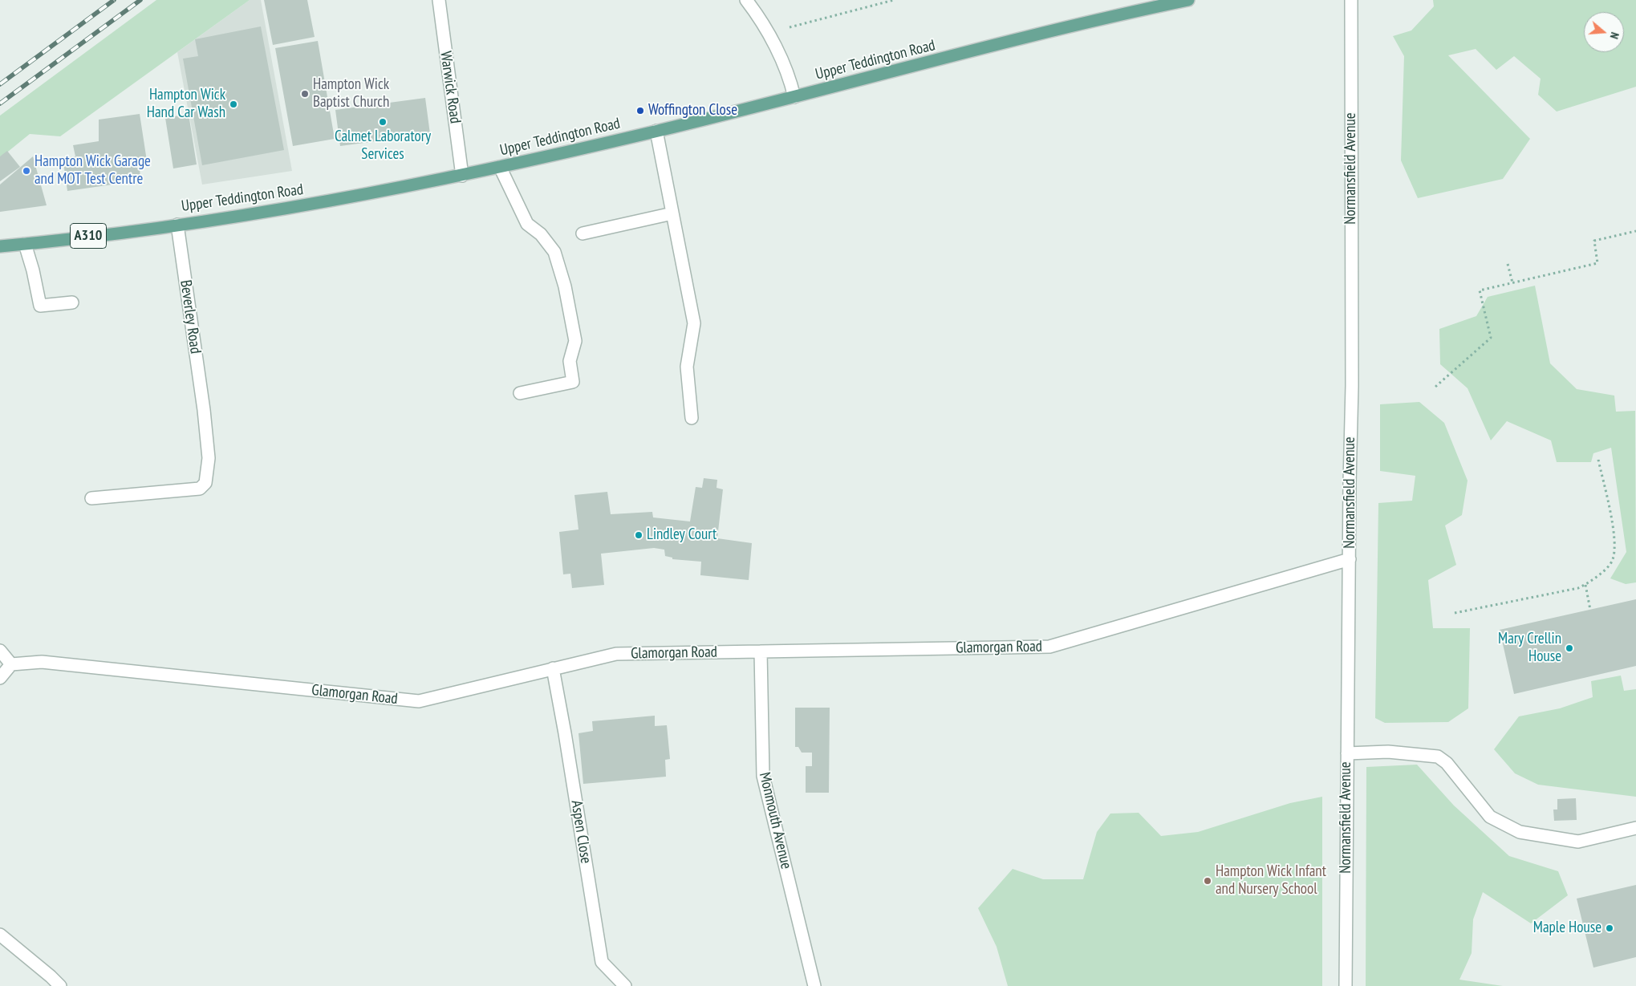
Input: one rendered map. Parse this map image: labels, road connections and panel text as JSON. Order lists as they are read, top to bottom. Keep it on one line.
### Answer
{"streets":{"main road":["Upper Teddington Road","A310"],"street":["Warwick Road","Normansfield Avenue","Beverley Road","Glamorgan Road","Monmouth Avenue","Aspen Close"]},"crossings":[["Upper Teddington Road","Warwick Road"],["Upper Teddington Road","Beverley Road"],["Normansfield Avenue","Glamorgan Road"],["Glamorgan Road","Monmouth Avenue"],["Glamorgan Road","Aspen Close"]],"places":["Hampton Wick Baptist Church","Hampton Wick Hand Car Wash","Woffington Close","Calmet Laboratory Services","Hampton Wick Garage and MOT Test Centre","Lindley Court","Mary Crellin House","Hampton Wick Infant and Nursery School","Maple House"],"north":"right"}
